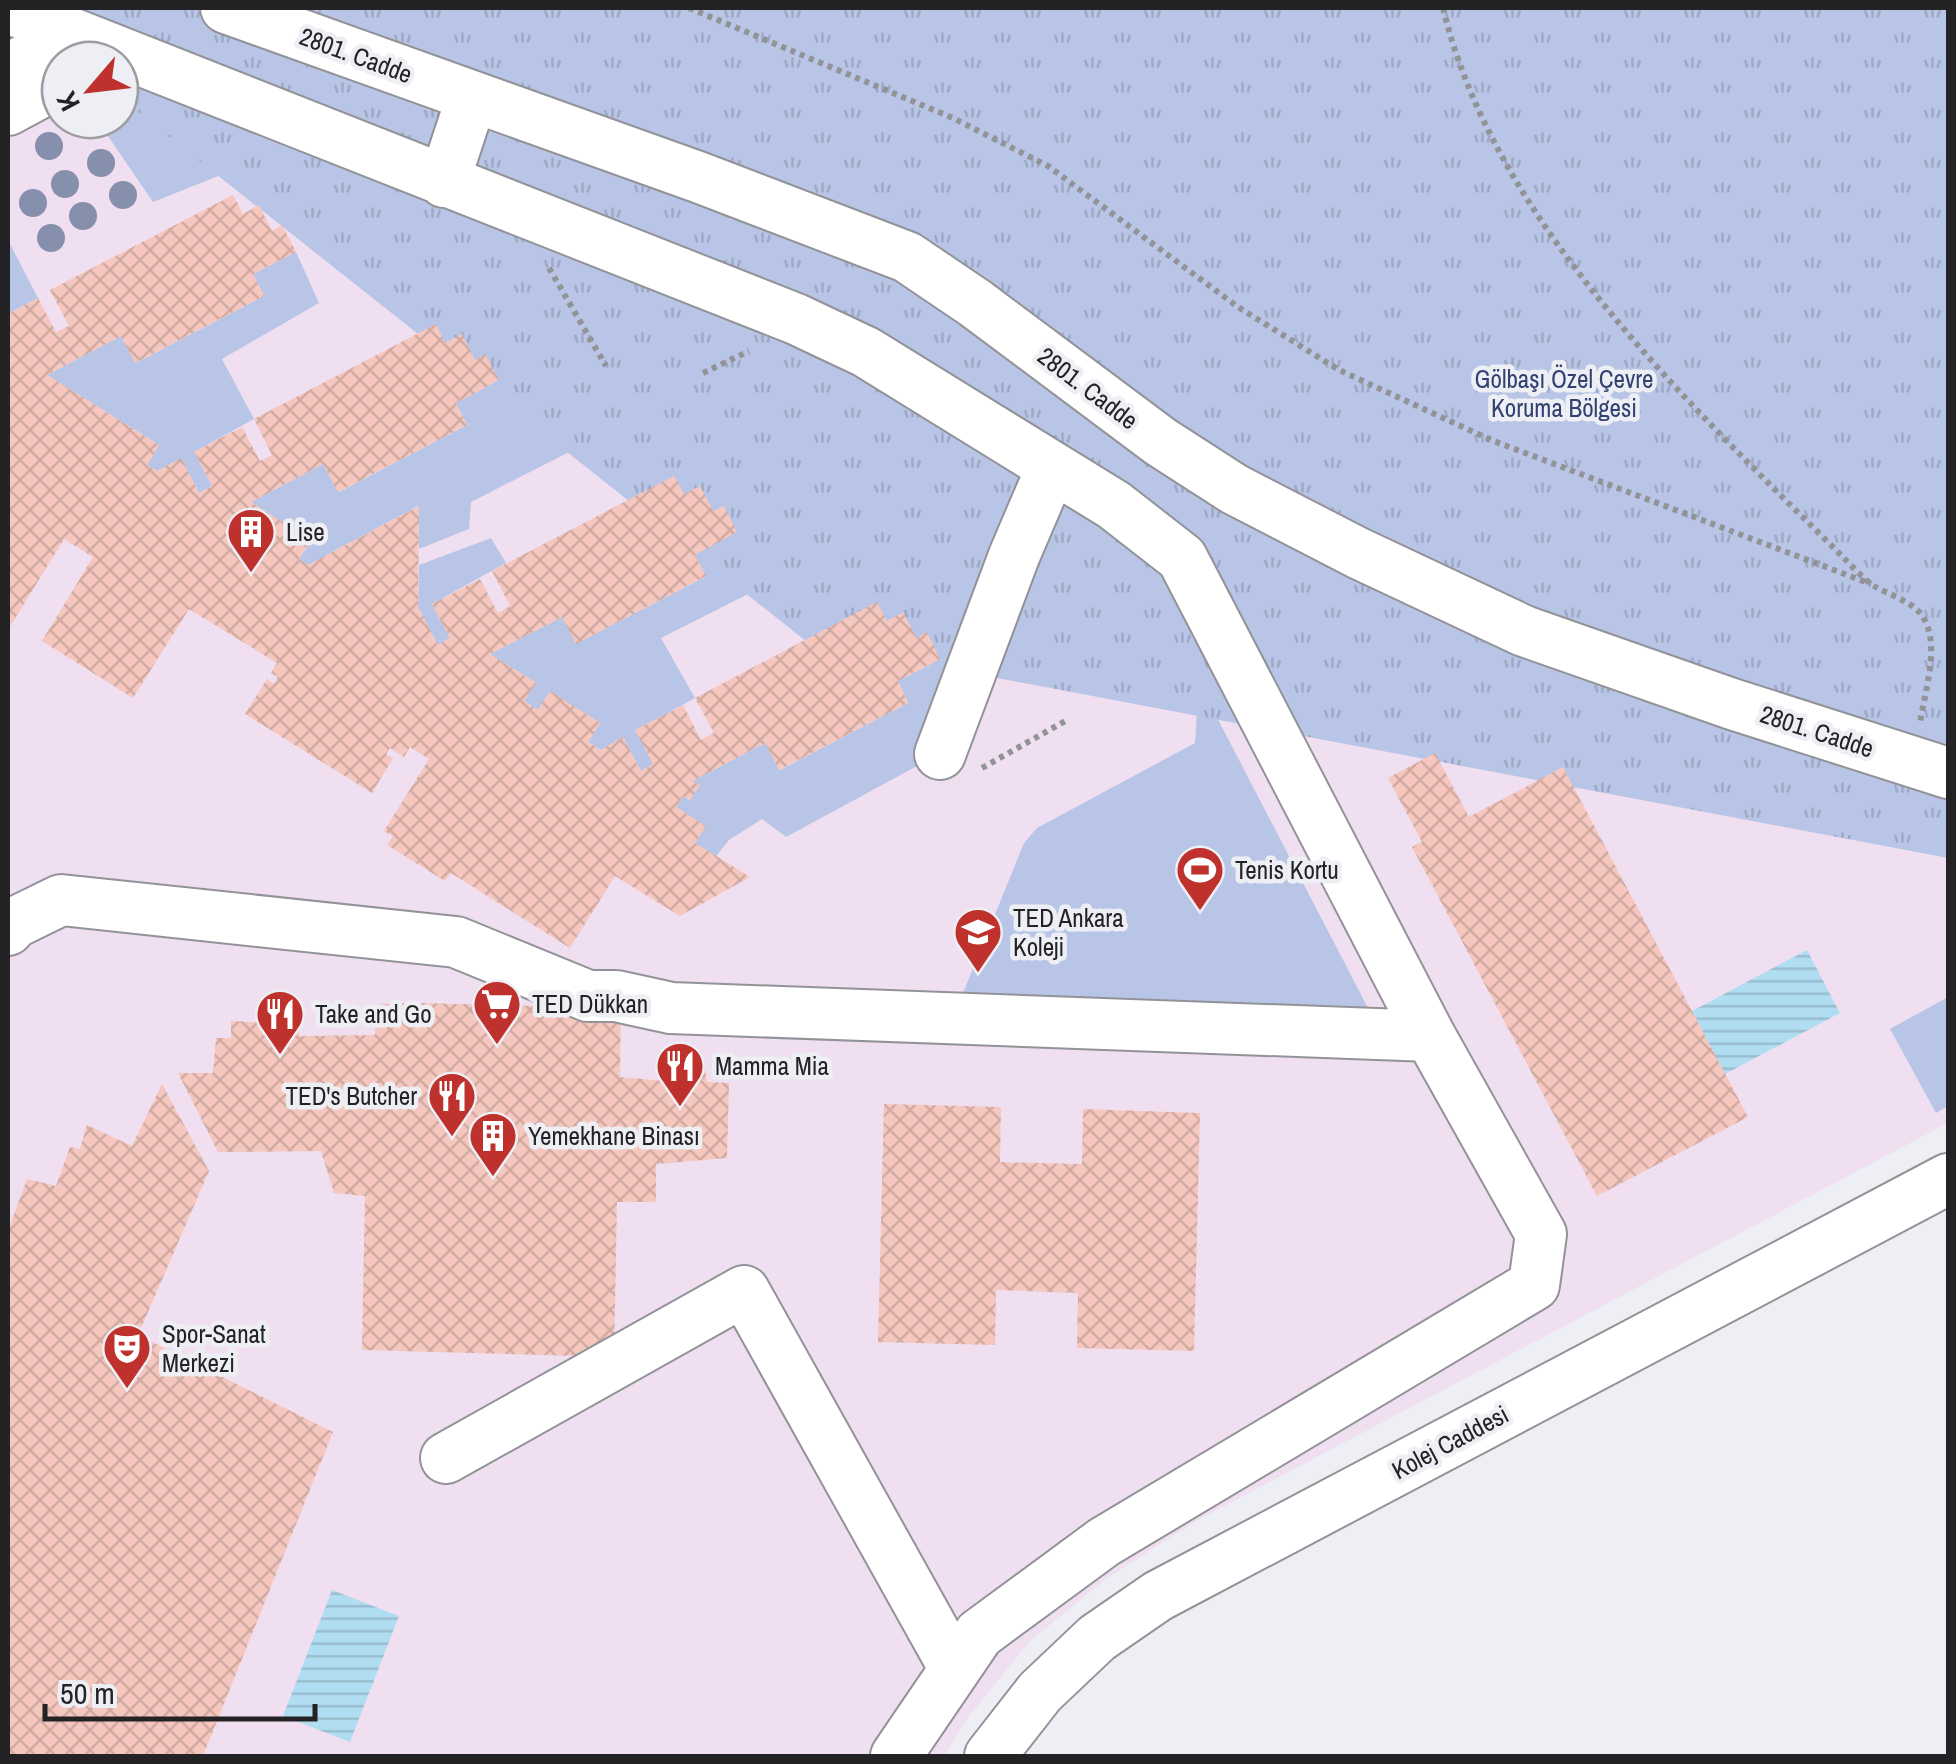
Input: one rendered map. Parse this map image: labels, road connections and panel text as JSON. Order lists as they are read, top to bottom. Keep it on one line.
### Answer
{"streets":{"street":["2801. Cadde","Kolej Caddesi"]},"parks":["Gölbaşı Özel Çevre Koruma Bölgesi"],"places":{"building":["Lise","Yemekhane Binası"],"sports":["Tenis Kortu"],"school or university":["TED Ankara Koleji"],"supermarket":["TED Dükkan"],"restaurant":["Take and Go","Mamma Mia","TED's Butcher"],"theatre":["Spor-Sanat Merkezi"]},"scale_bar":"50 m","north":"bottom left"}
